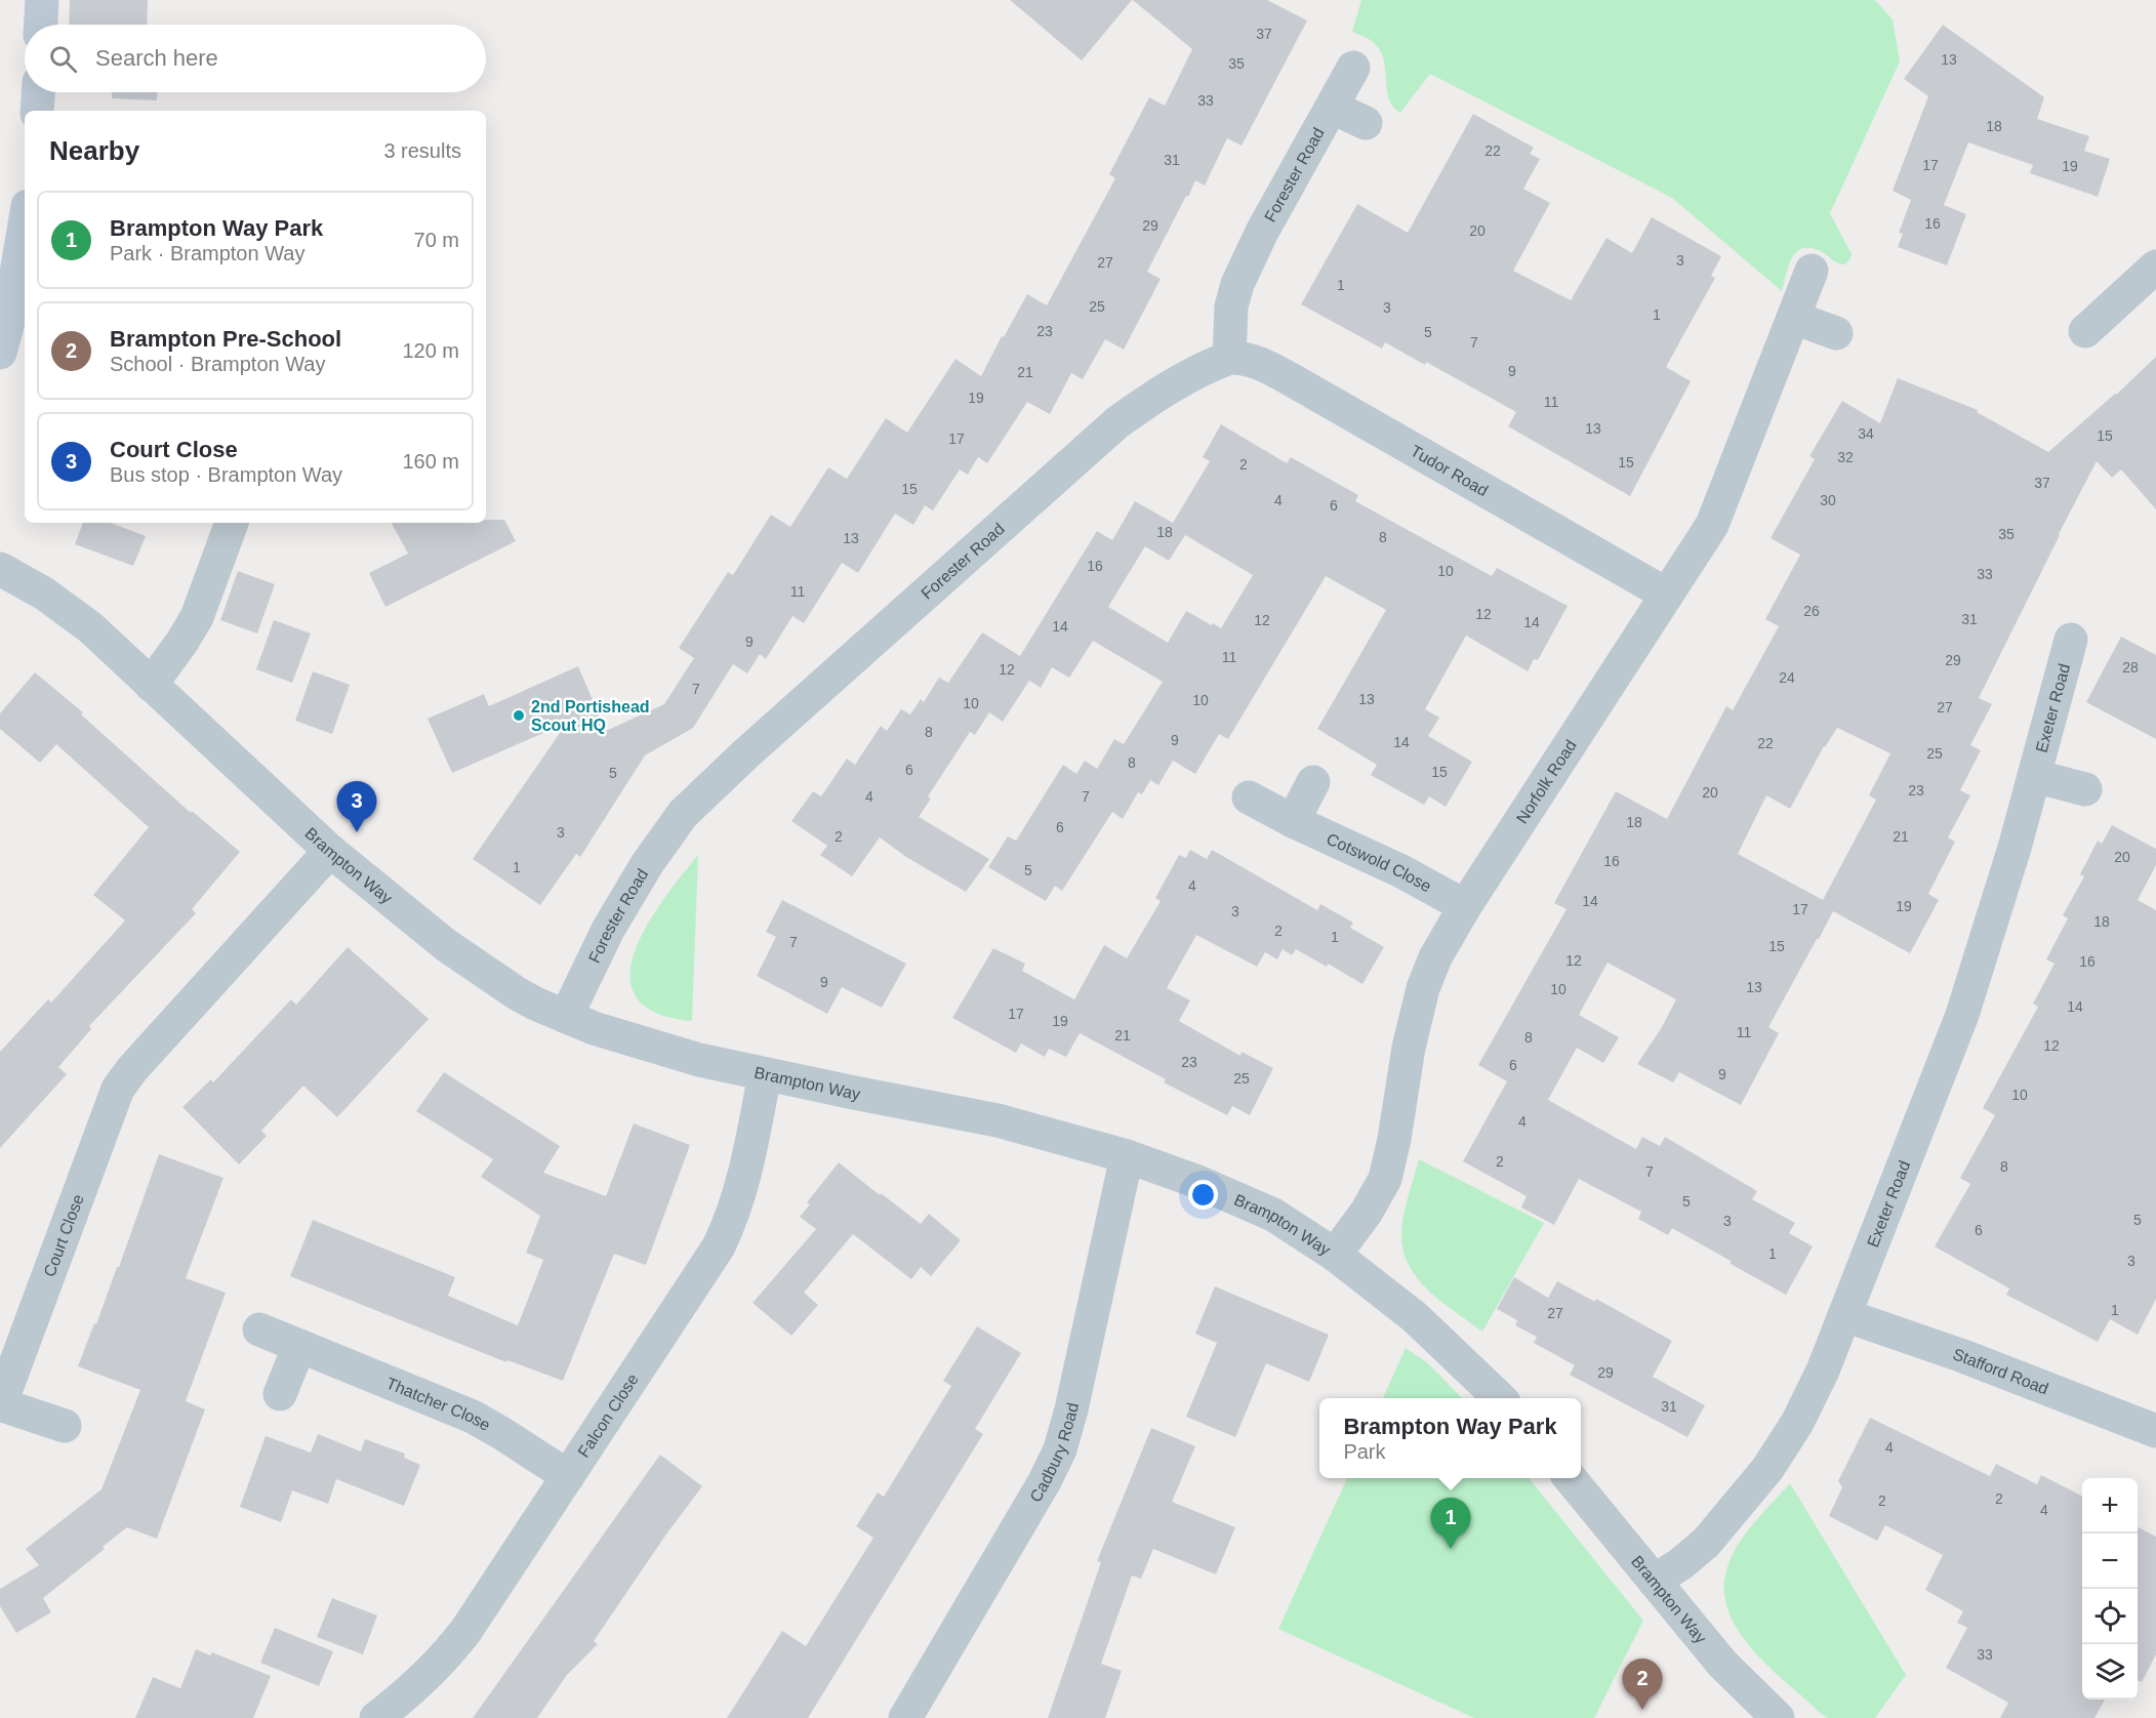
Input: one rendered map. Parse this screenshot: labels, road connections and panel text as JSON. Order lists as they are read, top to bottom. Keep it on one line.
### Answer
{"streets":{"street":["Forester Road","Tudor Road","Exeter Road","Norfolk Road","Cotswold Close","Brampton Way","Court Close","Stafford Road","Thatcher Close","Falcon Close","Cadbury Road"]},"crossings":[["Forester Road","Tudor Road"],["Forester Road","Brampton Way"],["Tudor Road","Norfolk Road"],["Exeter Road","Brampton Way"],["Exeter Road","Stafford Road"],["Norfolk Road","Cotswold Close"],["Norfolk Road","Brampton Way"],["Brampton Way","Court Close"],["Brampton Way","Falcon Close"],["Brampton Way","Cadbury Road"],["Thatcher Close","Falcon Close"]],"places":["2nd Portishead Scout HQ"],"house_numbers":["37","13","35","33","18","22","31","17","19","16","29","20","3","27","1","25","3","1","23","5","7","9","21","19","11","13","34","15","17","32","15","2","37","15","4","30","6","18","35","8","13","16","10","33","11","26","12","31","12","14","14","9","11","29","28","12","24","7","13","10","10","27","8","9","14","22","25","8","6","15","5","23","20","4","7","18","6","3","2","21","20","16","1","5","4","14","19","17","3","18","2","1","7","15","12","16","9","13","10","14","17","19","11","21","8","12","23","6","9","25","10","4","2","8","7","5","5","3","6","1","3","1","27","29","31","4","2","2","4","33"],"page":{"search":"Search here","heading":["Nearby","3 results"],"list":[{"mark":"1","name":"Brampton Way Park","note":"Park · Brampton Way","value":"70 m"},{"mark":"2","name":"Brampton Pre-School","note":"School · Brampton Way","value":"120 m"},{"mark":"3","name":"Court Close","note":"Bus stop · Brampton Way","value":"160 m"}],"pins":["3","1","2"],"popup":["Brampton Way Park","Park"],"map_buttons":["+","−"]}}
